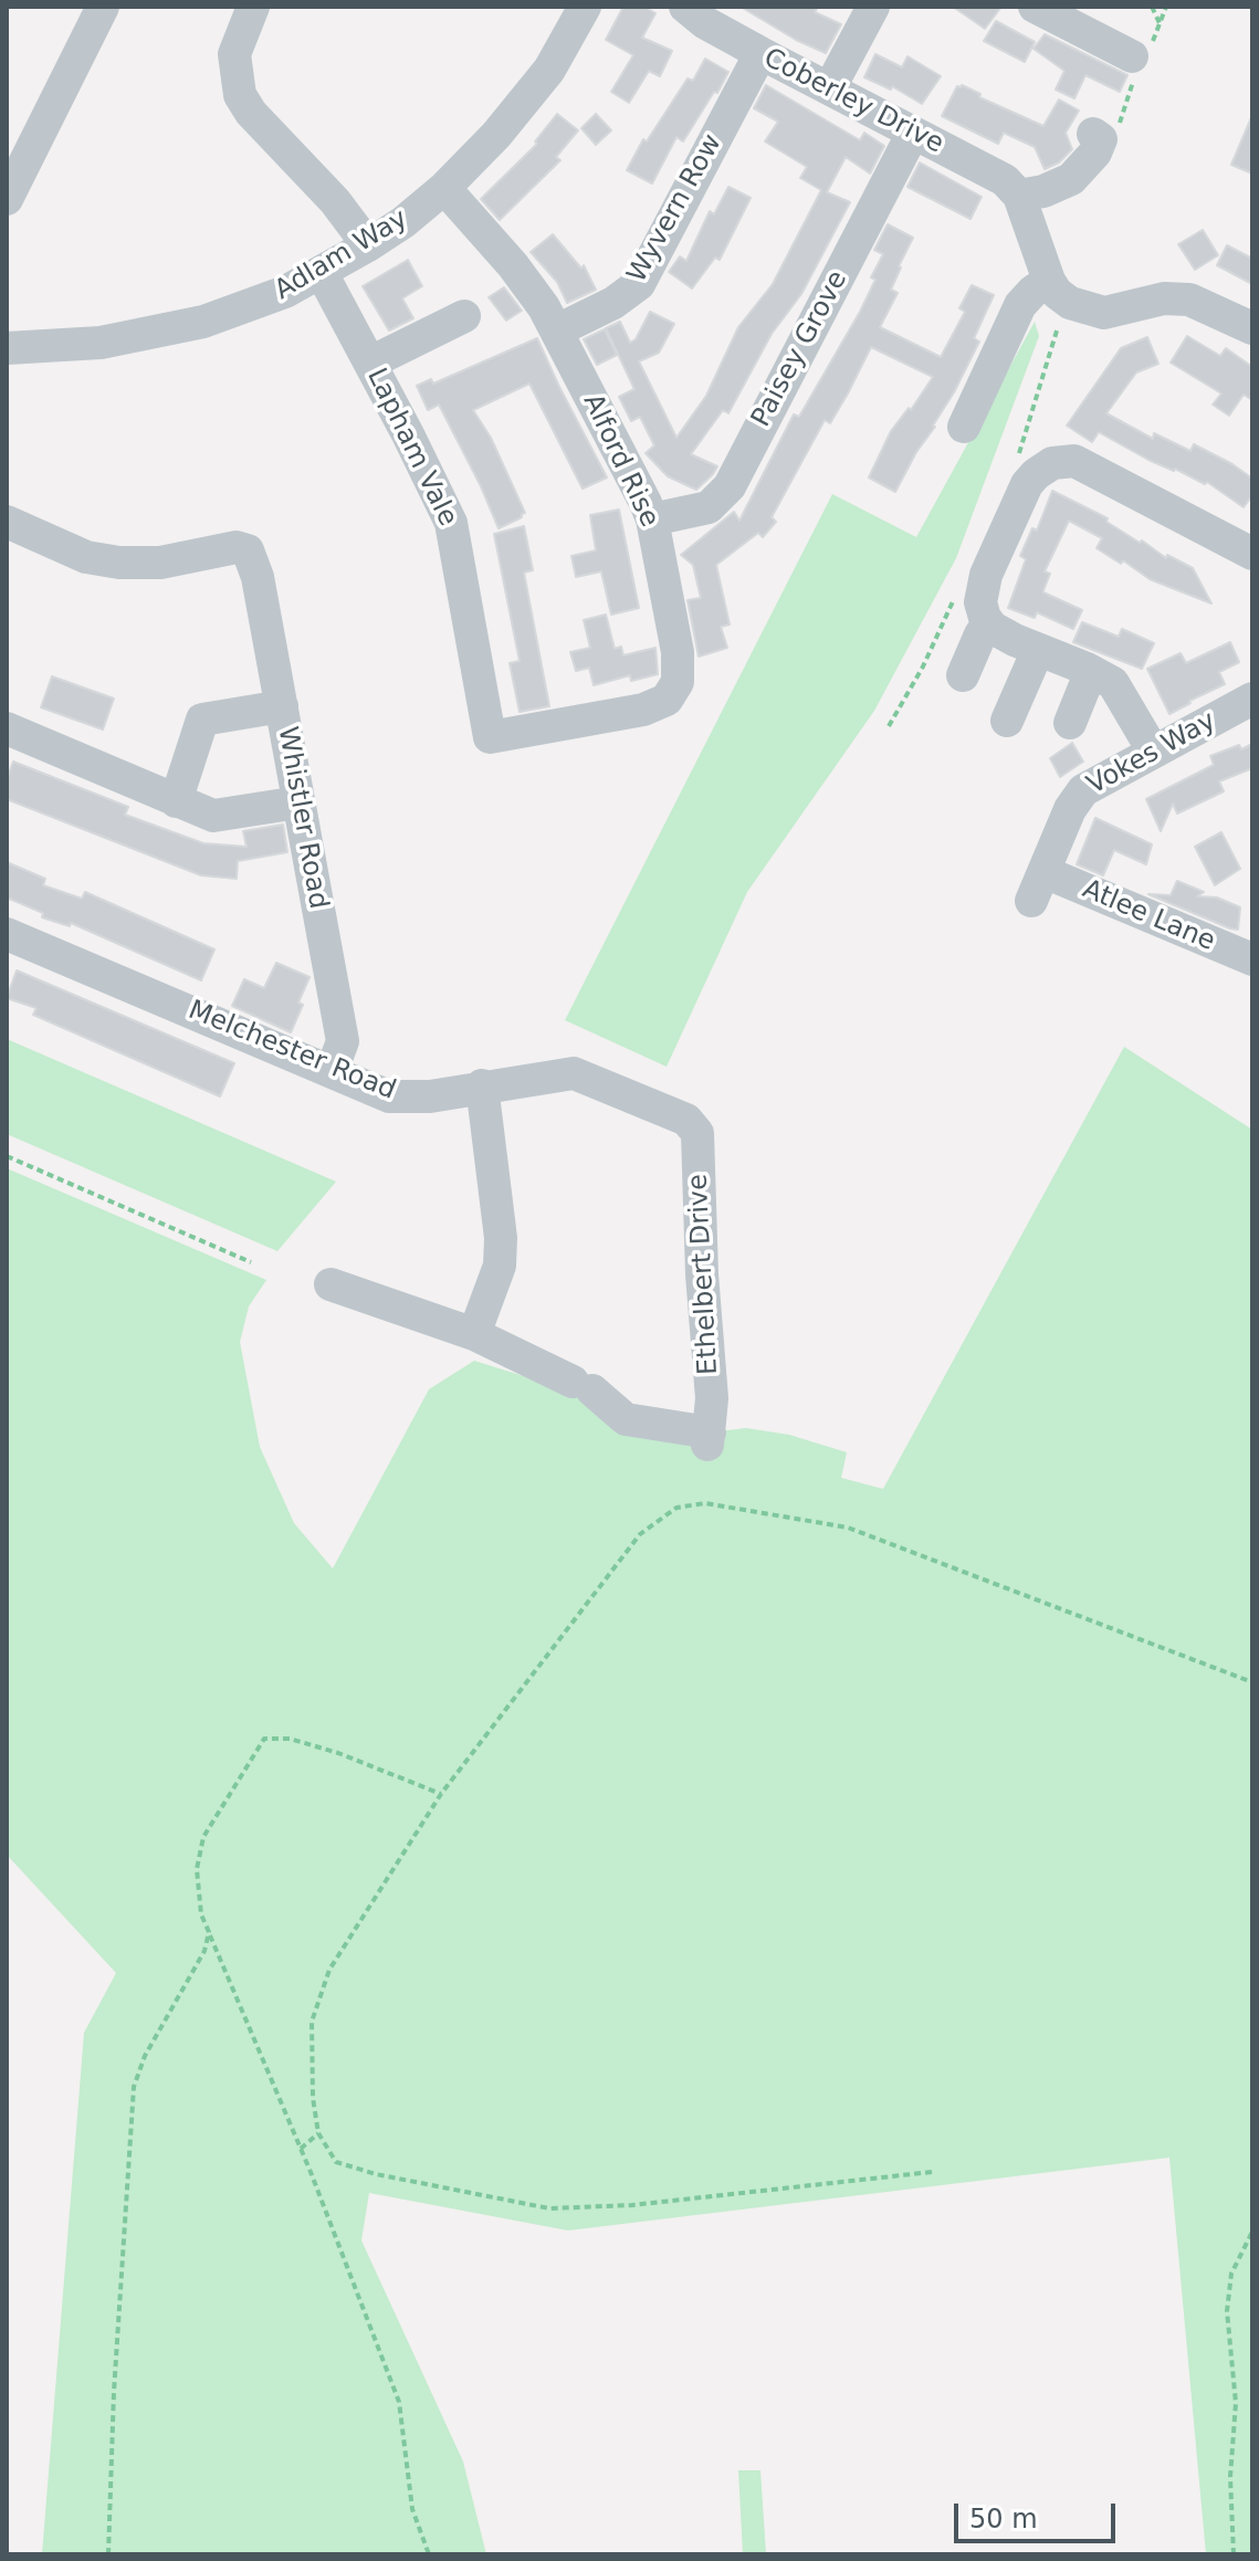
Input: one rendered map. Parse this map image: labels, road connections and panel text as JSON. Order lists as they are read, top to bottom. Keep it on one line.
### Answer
{"streets":{"street":["Coberley Drive","Wyvern Row","Adlam Way","Paisey Grove","Lapham Vale","Alford Rise","Vokes Way","Whistler Road","Atlee Lane","Melchester Road","Ethelbert Drive"]},"crossings":[["Coberley Drive","Wyvern Row"],["Coberley Drive","Paisey Grove"],["Wyvern Row","Alford Rise"],["Adlam Way","Lapham Vale"],["Adlam Way","Alford Rise"],["Paisey Grove","Alford Rise"],["Lapham Vale","Alford Rise"],["Vokes Way","Atlee Lane"],["Whistler Road","Melchester Road"],["Melchester Road","Ethelbert Drive"]],"scale_bar":"50 m"}
